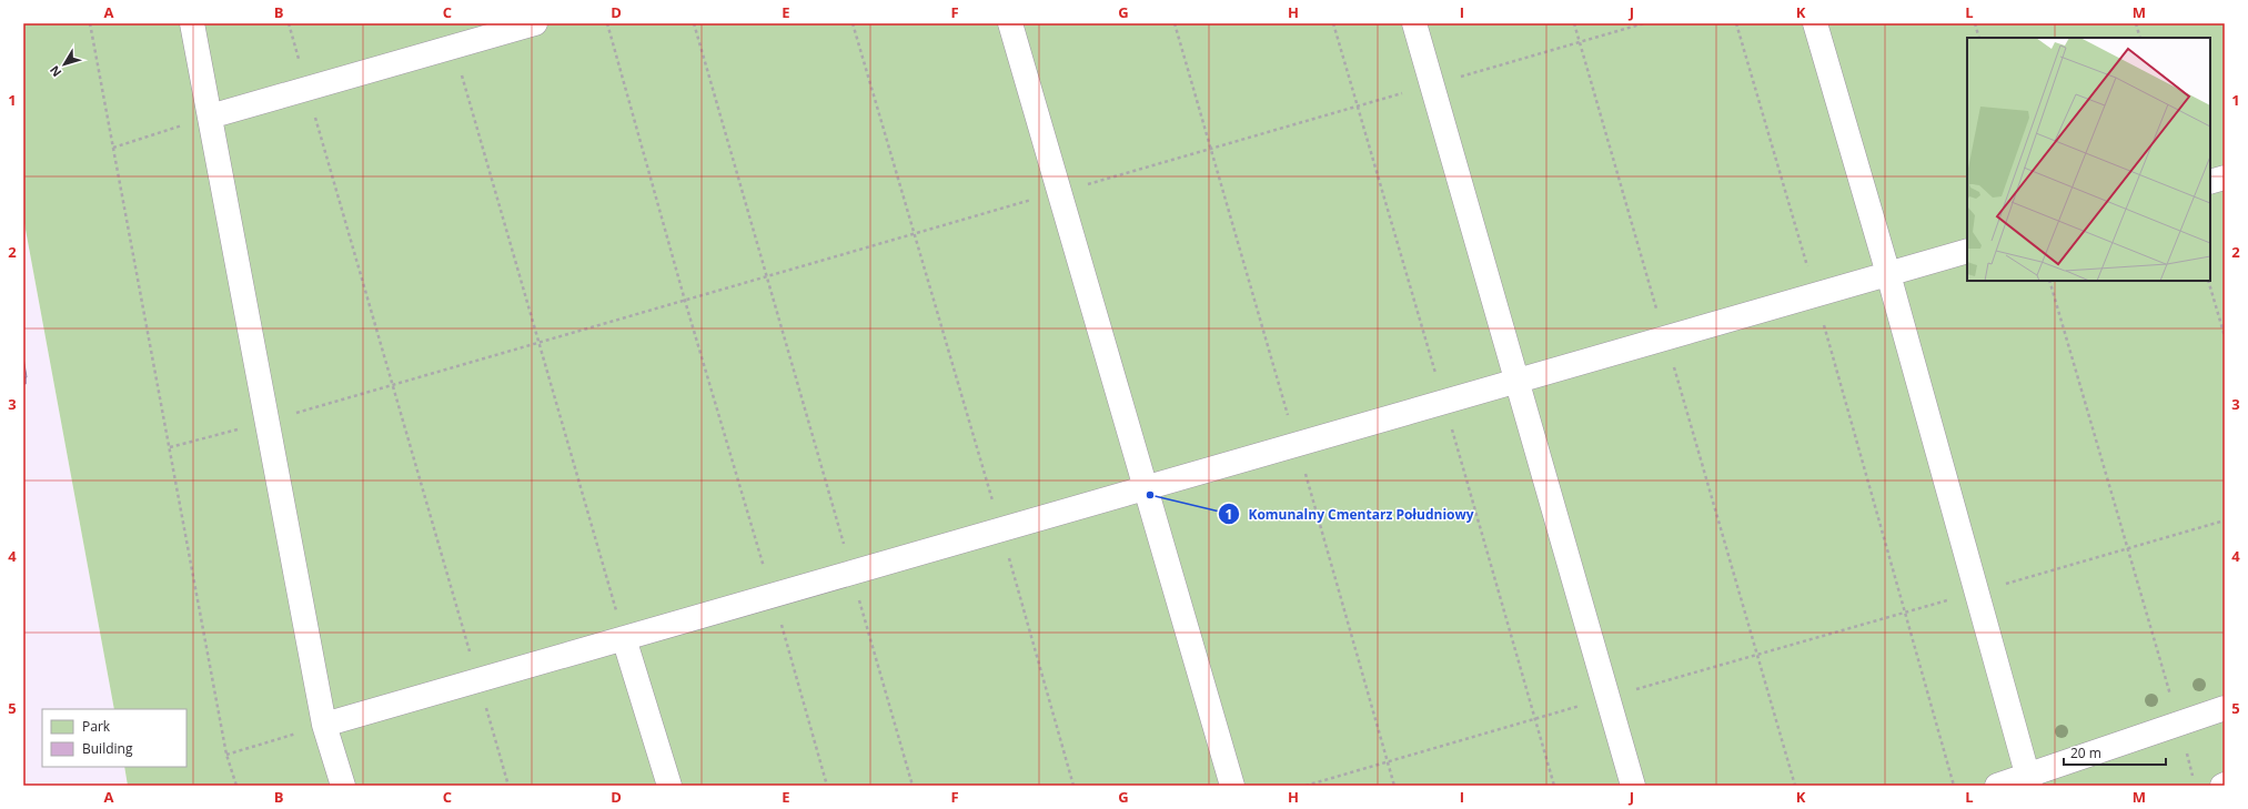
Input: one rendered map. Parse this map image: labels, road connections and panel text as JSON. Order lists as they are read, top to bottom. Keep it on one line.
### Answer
{"places":["Komunalny Cmentarz Południowy"],"legend":["Park","Building"],"scale_bar":"20 m","north":"bottom left","grid":{"columns":["A","B","C","D","E","F","G","H","I","J","K","L","M"],"rows":["1","2","3","4","5"]}}
